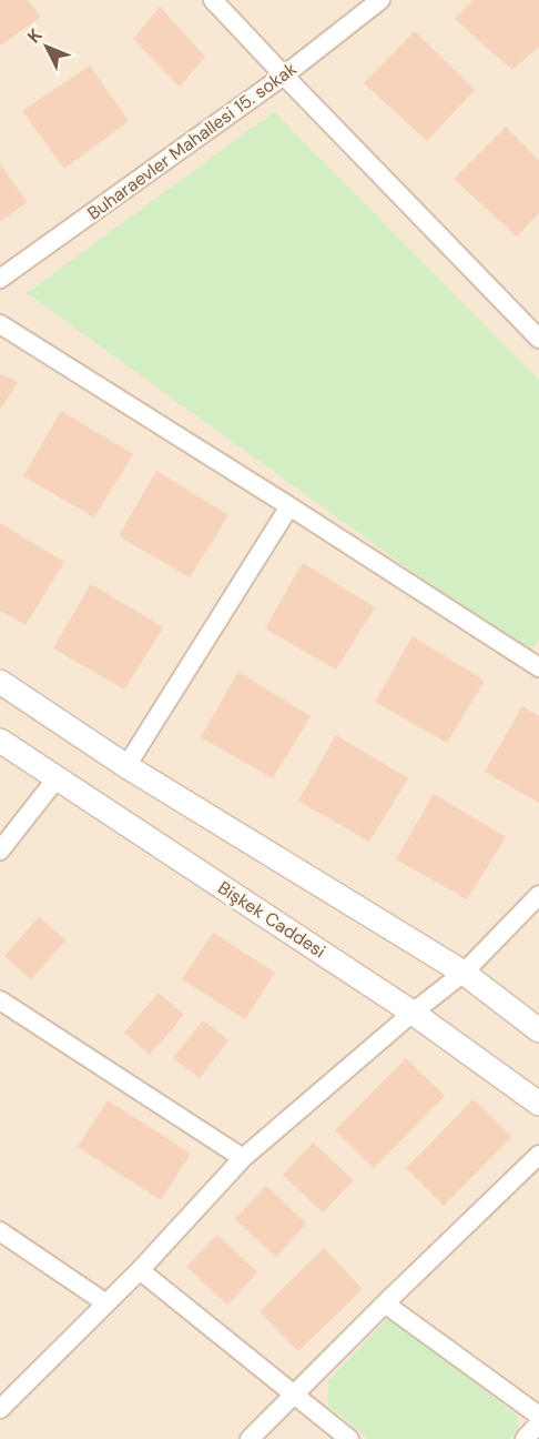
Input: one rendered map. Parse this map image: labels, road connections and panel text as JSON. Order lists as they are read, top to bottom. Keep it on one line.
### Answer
{"streets":{"street":["Buharaevler Mahallesi 15. sokak","Bişkek Caddesi"]},"north":"top left"}
